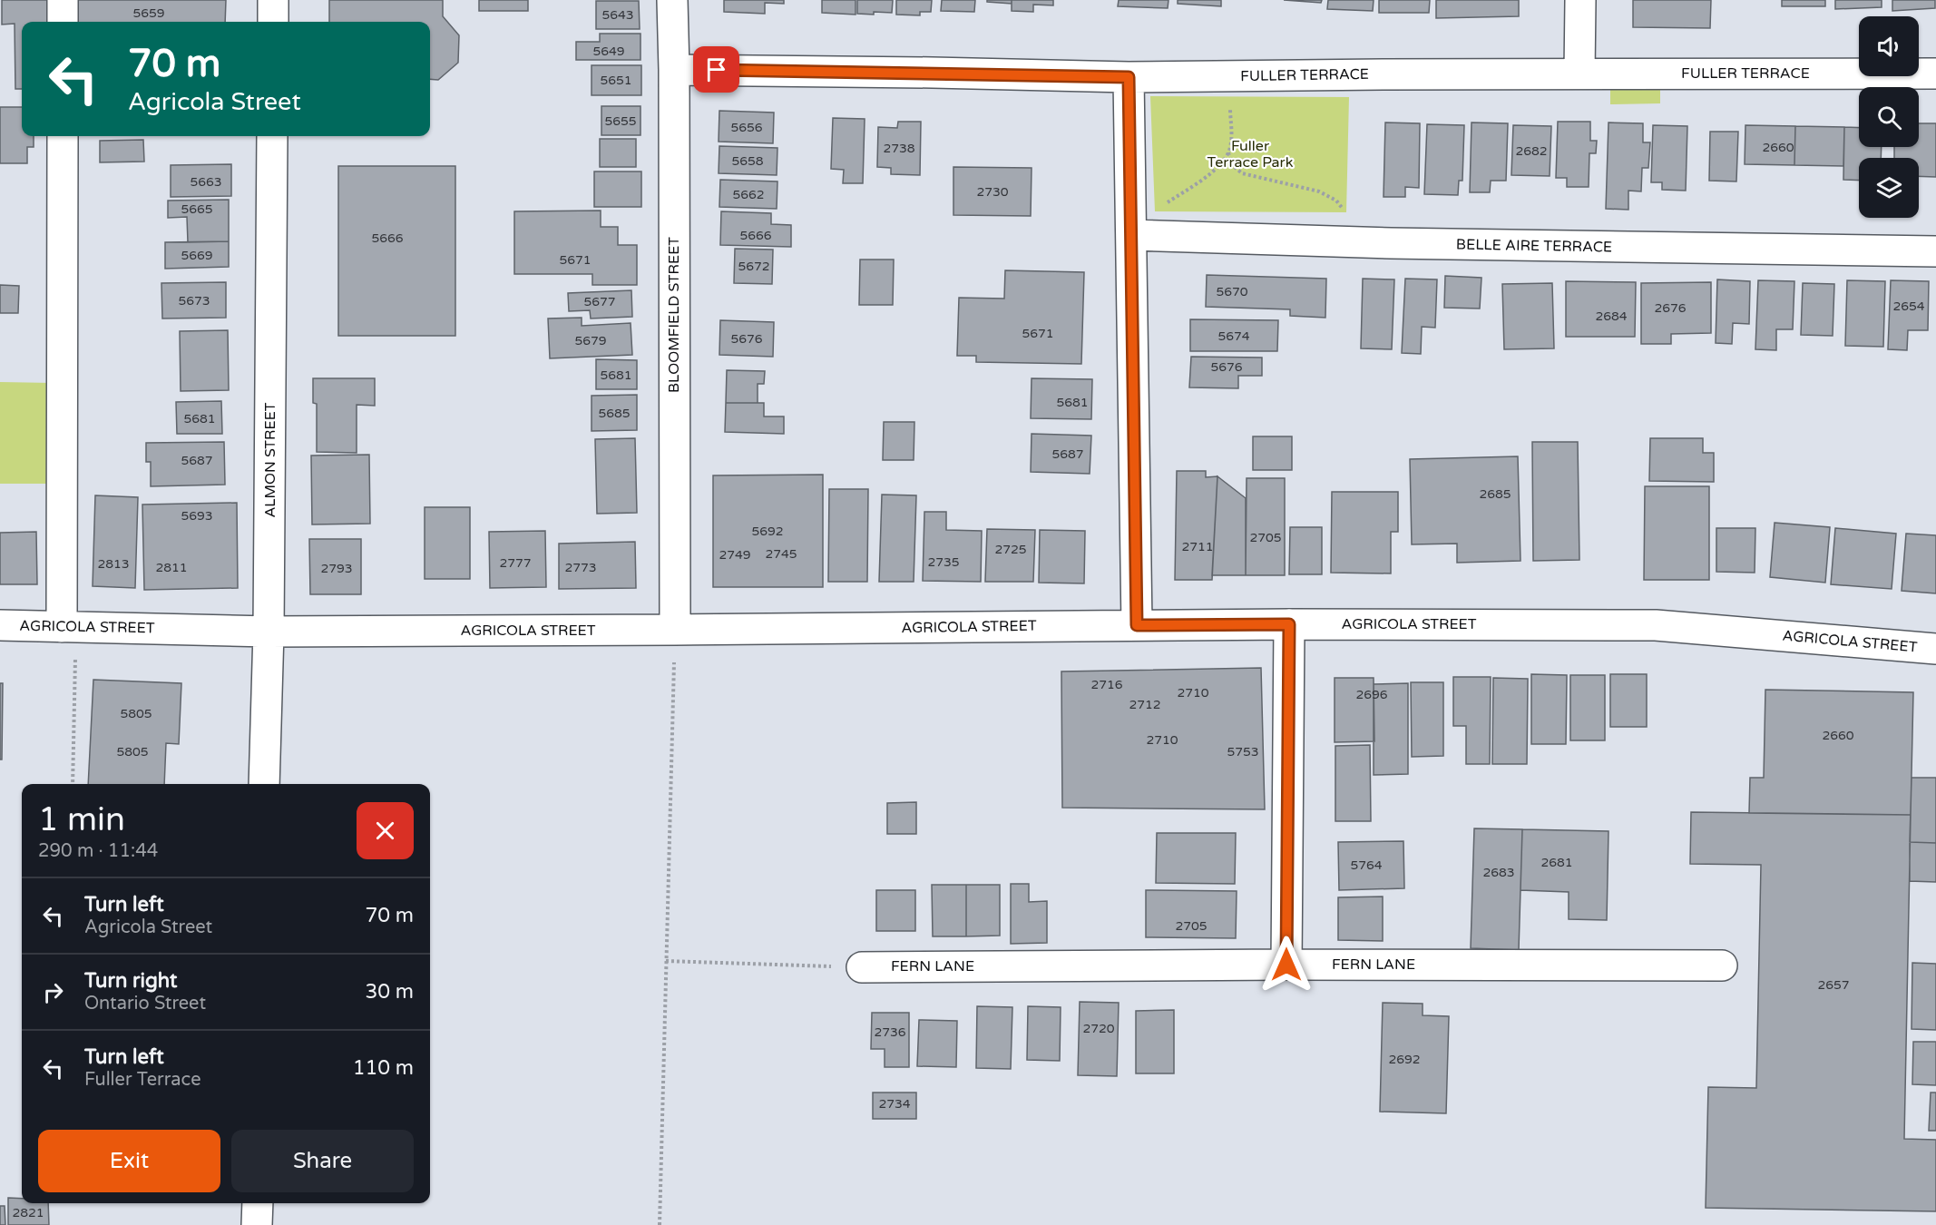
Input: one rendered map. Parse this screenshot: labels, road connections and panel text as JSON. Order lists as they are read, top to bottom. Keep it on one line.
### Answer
{"streets":{"street":["FULLER TERRACE","BELLE AIRE TERRACE","BLOOMFIELD STREET","ALMON STREET","AGRICOLA STREET","FERN LANE"]},"crossings":[["FULLER TERRACE","BLOOMFIELD STREET"],["BLOOMFIELD STREET","AGRICOLA STREET"],["ALMON STREET","AGRICOLA STREET"]],"parks":["Fuller Terrace Park"],"house_numbers":["5659","5643","5649","5651","5655","5656","2660","2738","2682","5658","5663","2730","5662","5665","5666","5666","5669","5671","5672","5670","5673","5677","2654","2676","2684","5671","5674","5676","5679","5676","5681","5681","5685","5681","5687","5687","2685","5693","5692","2705","2711","2725","2745","2749","2735","2777","2813","2811","2773","2793","2716","2710","2696","2712","5805","2660","2710","5805","5753","2681","5764","2683","2705","2657","2720","2736","2692","2734","2821"],"page":{"turn":["70 m","Agricola Street"],"heading":["1 min","290 m · 11:44"],"list":[{"name":"Turn left","note":"Agricola Street","value":"70 m"},{"name":"Turn right","note":"Ontario Street","value":"30 m"},{"name":"Turn left","note":"Fuller Terrace","value":"110 m"}],"buttons":["Exit","Share"]}}
